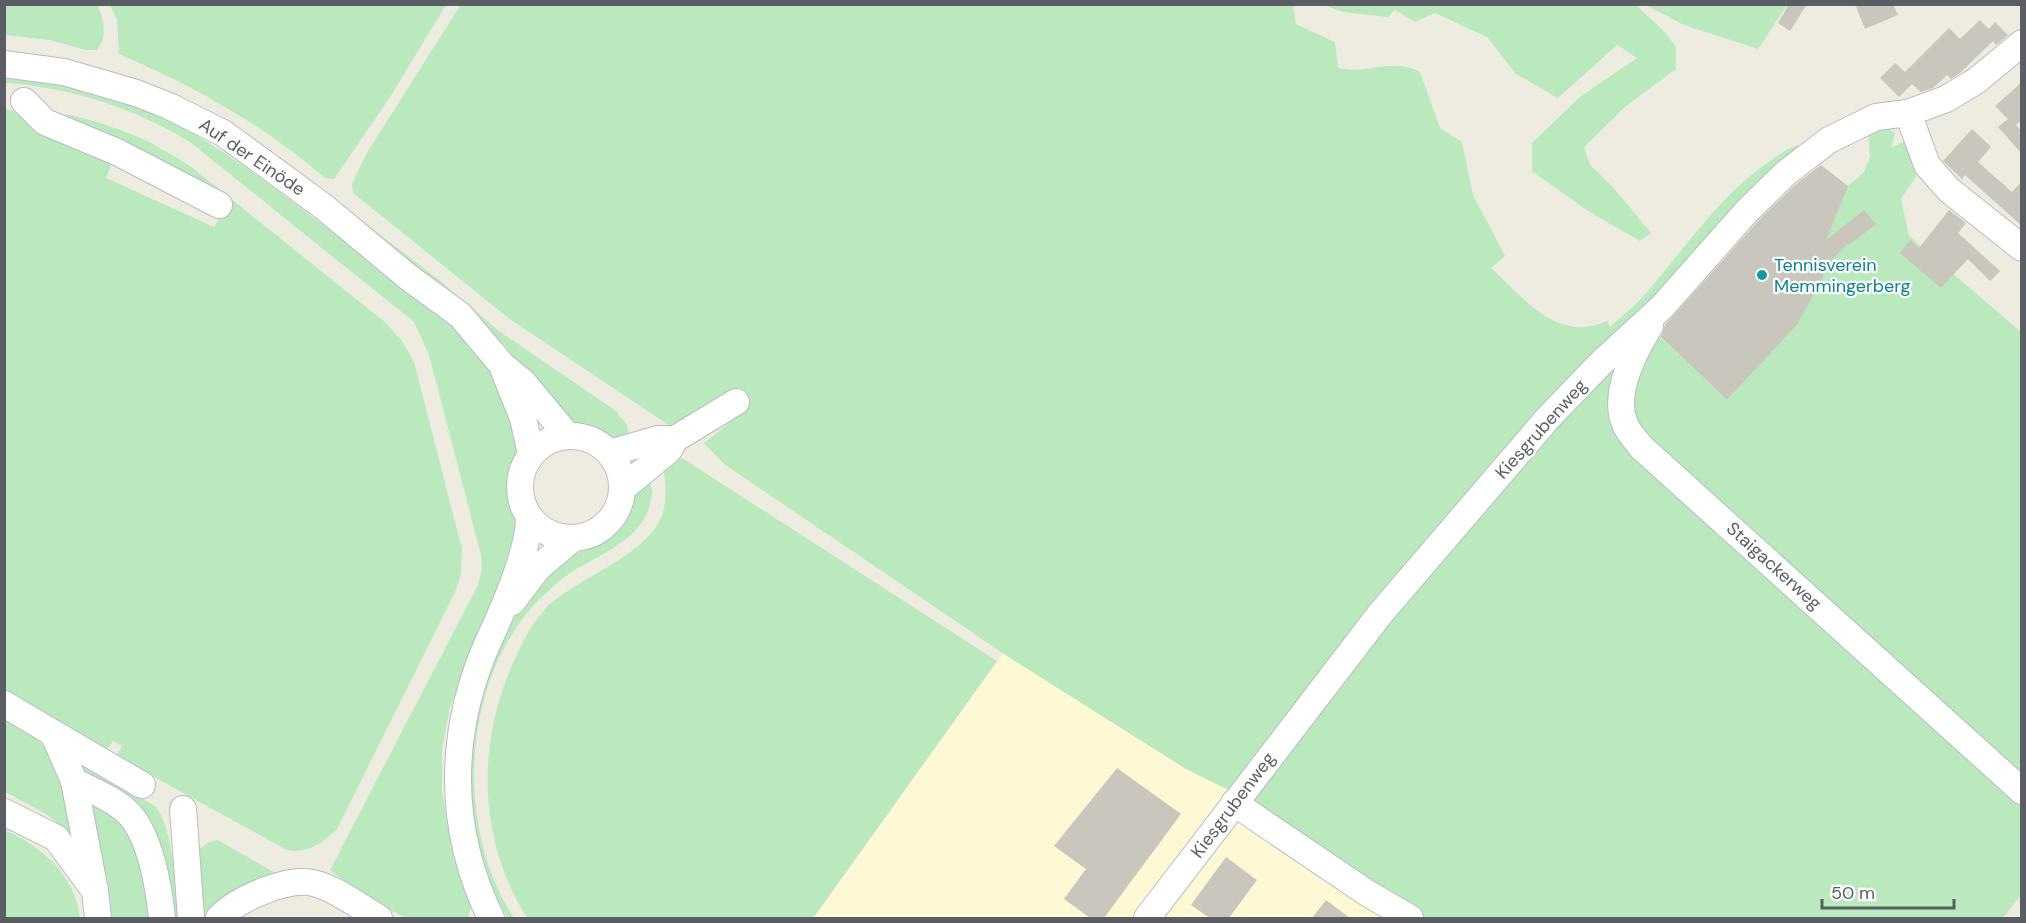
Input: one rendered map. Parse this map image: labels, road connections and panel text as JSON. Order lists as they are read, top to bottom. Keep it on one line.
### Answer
{"streets":{"street":["Auf der Einöde","Kiesgrubenweg","Staigackerweg"]},"crossings":[["Kiesgrubenweg","Staigackerweg"]],"places":["Tennisverein Memmingerberg"],"scale_bar":"50 m"}
